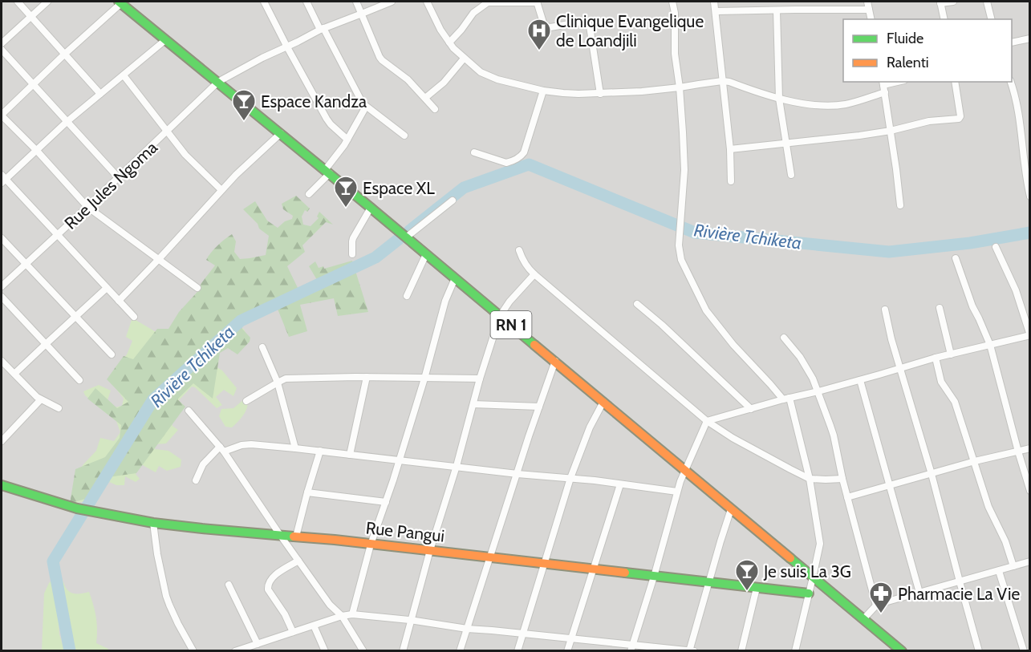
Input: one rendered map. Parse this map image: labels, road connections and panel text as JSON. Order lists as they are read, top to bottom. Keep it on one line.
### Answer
{"streets":{"main road":["RN 1","Rue Pangui"],"street":["Rue Jules Ngoma"]},"crossings":[["Rue Jules Ngoma","RN 1"]],"water":["Rivière Tchiketa"],"places":{"hospital":["Clinique Evangelique de Loandjili"],"bar":["Espace Kandza","Espace XL","Je suis La 3G"],"pharmacy":["Pharmacie La Vie"]},"legend":["Fluide","Ralenti"]}
